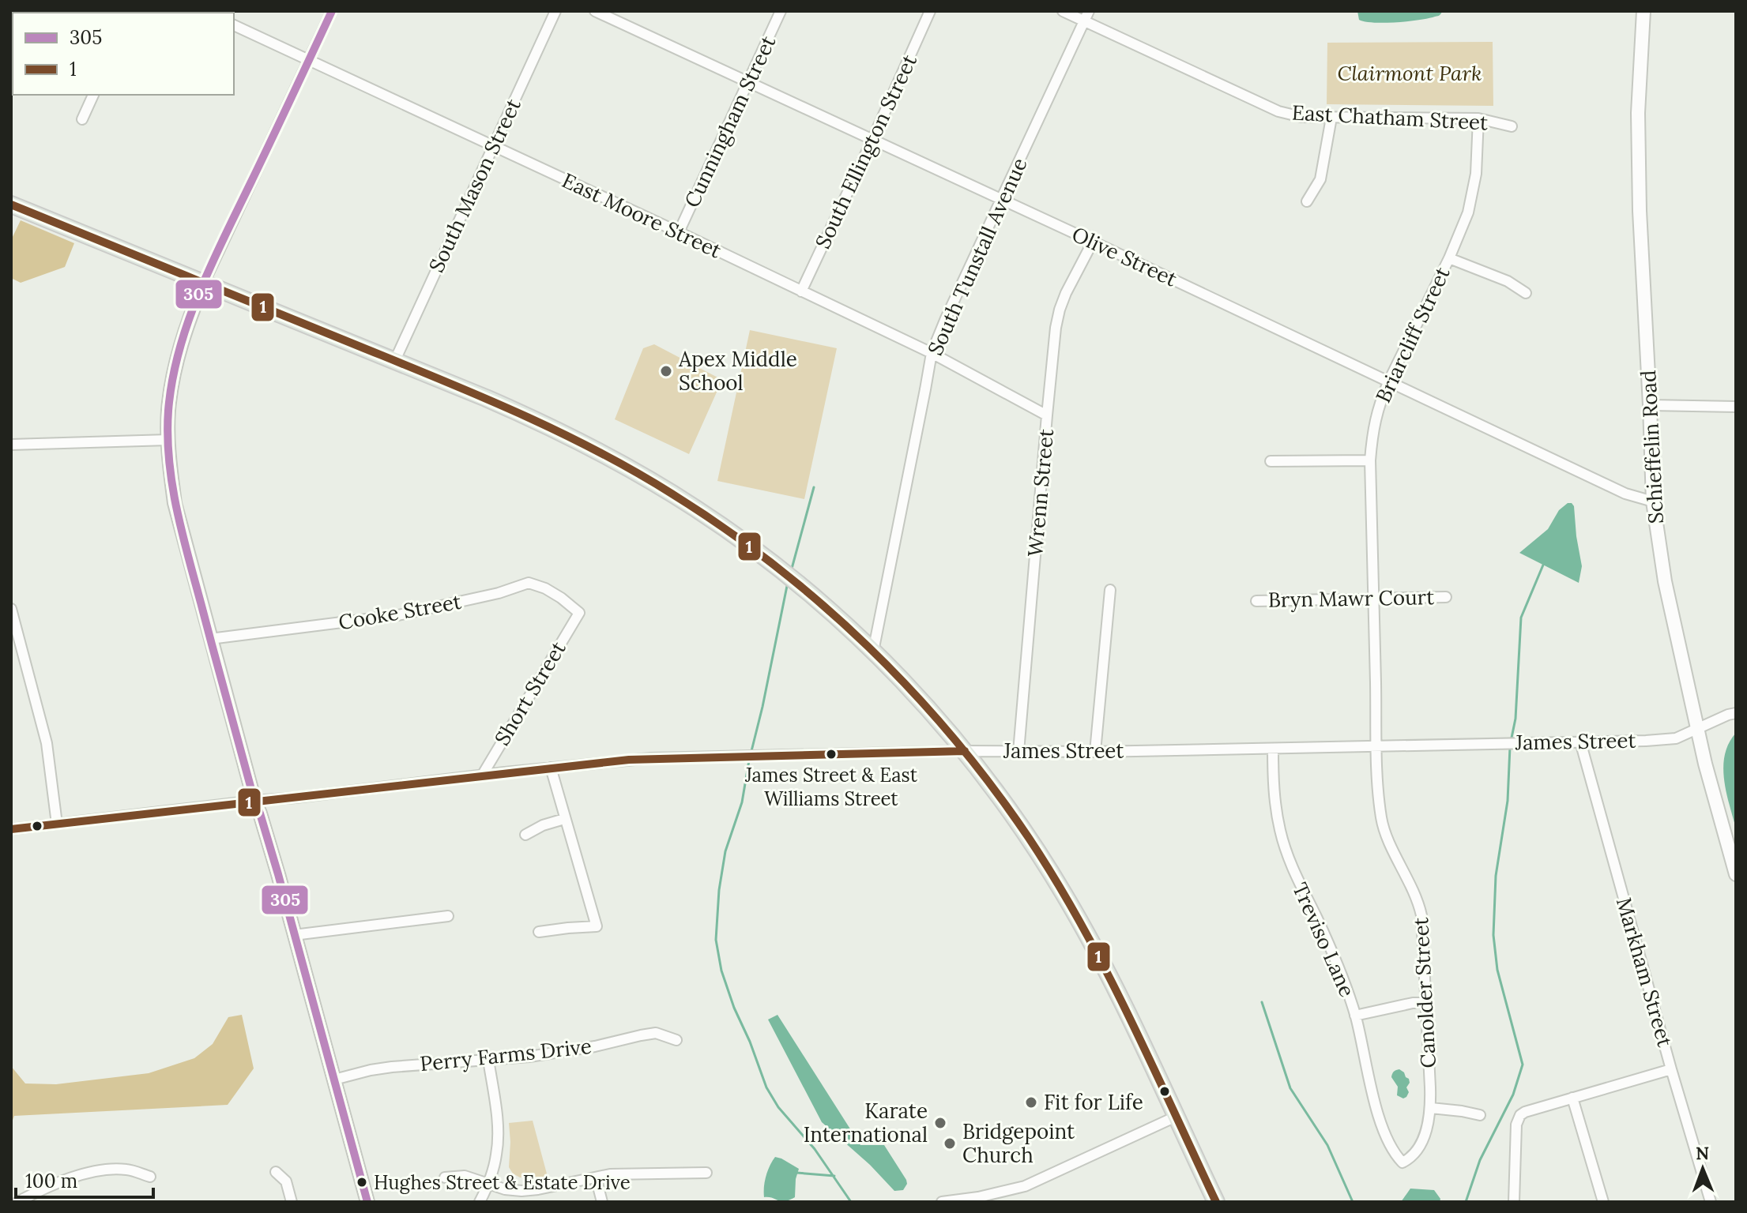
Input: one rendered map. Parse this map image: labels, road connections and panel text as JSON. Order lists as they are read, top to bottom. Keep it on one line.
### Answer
{"streets":{"street":["East Chatham Street","Cunningham Street","South Ellington Street","South Mason Street","East Moore Street","South Tunstall Avenue","Olive Street","Briarcliff Street","Schieffelin Road","Wrenn Street","Bryn Mawr Court","Cooke Street","Short Street","James Street","Treviso Lane","Markham Street","Canolder Street","Perry Farms Drive"]},"crossings":[["East Chatham Street","South Tunstall Avenue"],["East Chatham Street","Briarcliff Street"],["Cunningham Street","East Moore Street"],["Cunningham Street","Olive Street"],["South Ellington Street","East Moore Street"],["South Ellington Street","Olive Street"],["South Mason Street","East Moore Street"],["East Moore Street","South Tunstall Avenue"],["East Moore Street","Wrenn Street"],["South Tunstall Avenue","Olive Street"],["Olive Street","Briarcliff Street"],["Olive Street","Schieffelin Road"],["Olive Street","Wrenn Street"],["Briarcliff Street","Bryn Mawr Court"],["Briarcliff Street","James Street"],["Briarcliff Street","Canolder Street"],["Schieffelin Road","James Street"],["Wrenn Street","James Street"],["Cooke Street","Short Street"],["Short Street","James Street"],["James Street","Treviso Lane"],["James Street","Markham Street"],["James Street","Canolder Street"],["Treviso Lane","Canolder Street"]],"parks":["Clairmont Park"],"places":["Apex Middle School","James Street & East Williams Street","Fit for Life","Karate International","Bridgepoint Church","Hughes Street & Estate Drive"],"lines":["transit line 305","transit line 1"],"legend":["305","1"],"scale_bar":"100 m","north":"top"}
